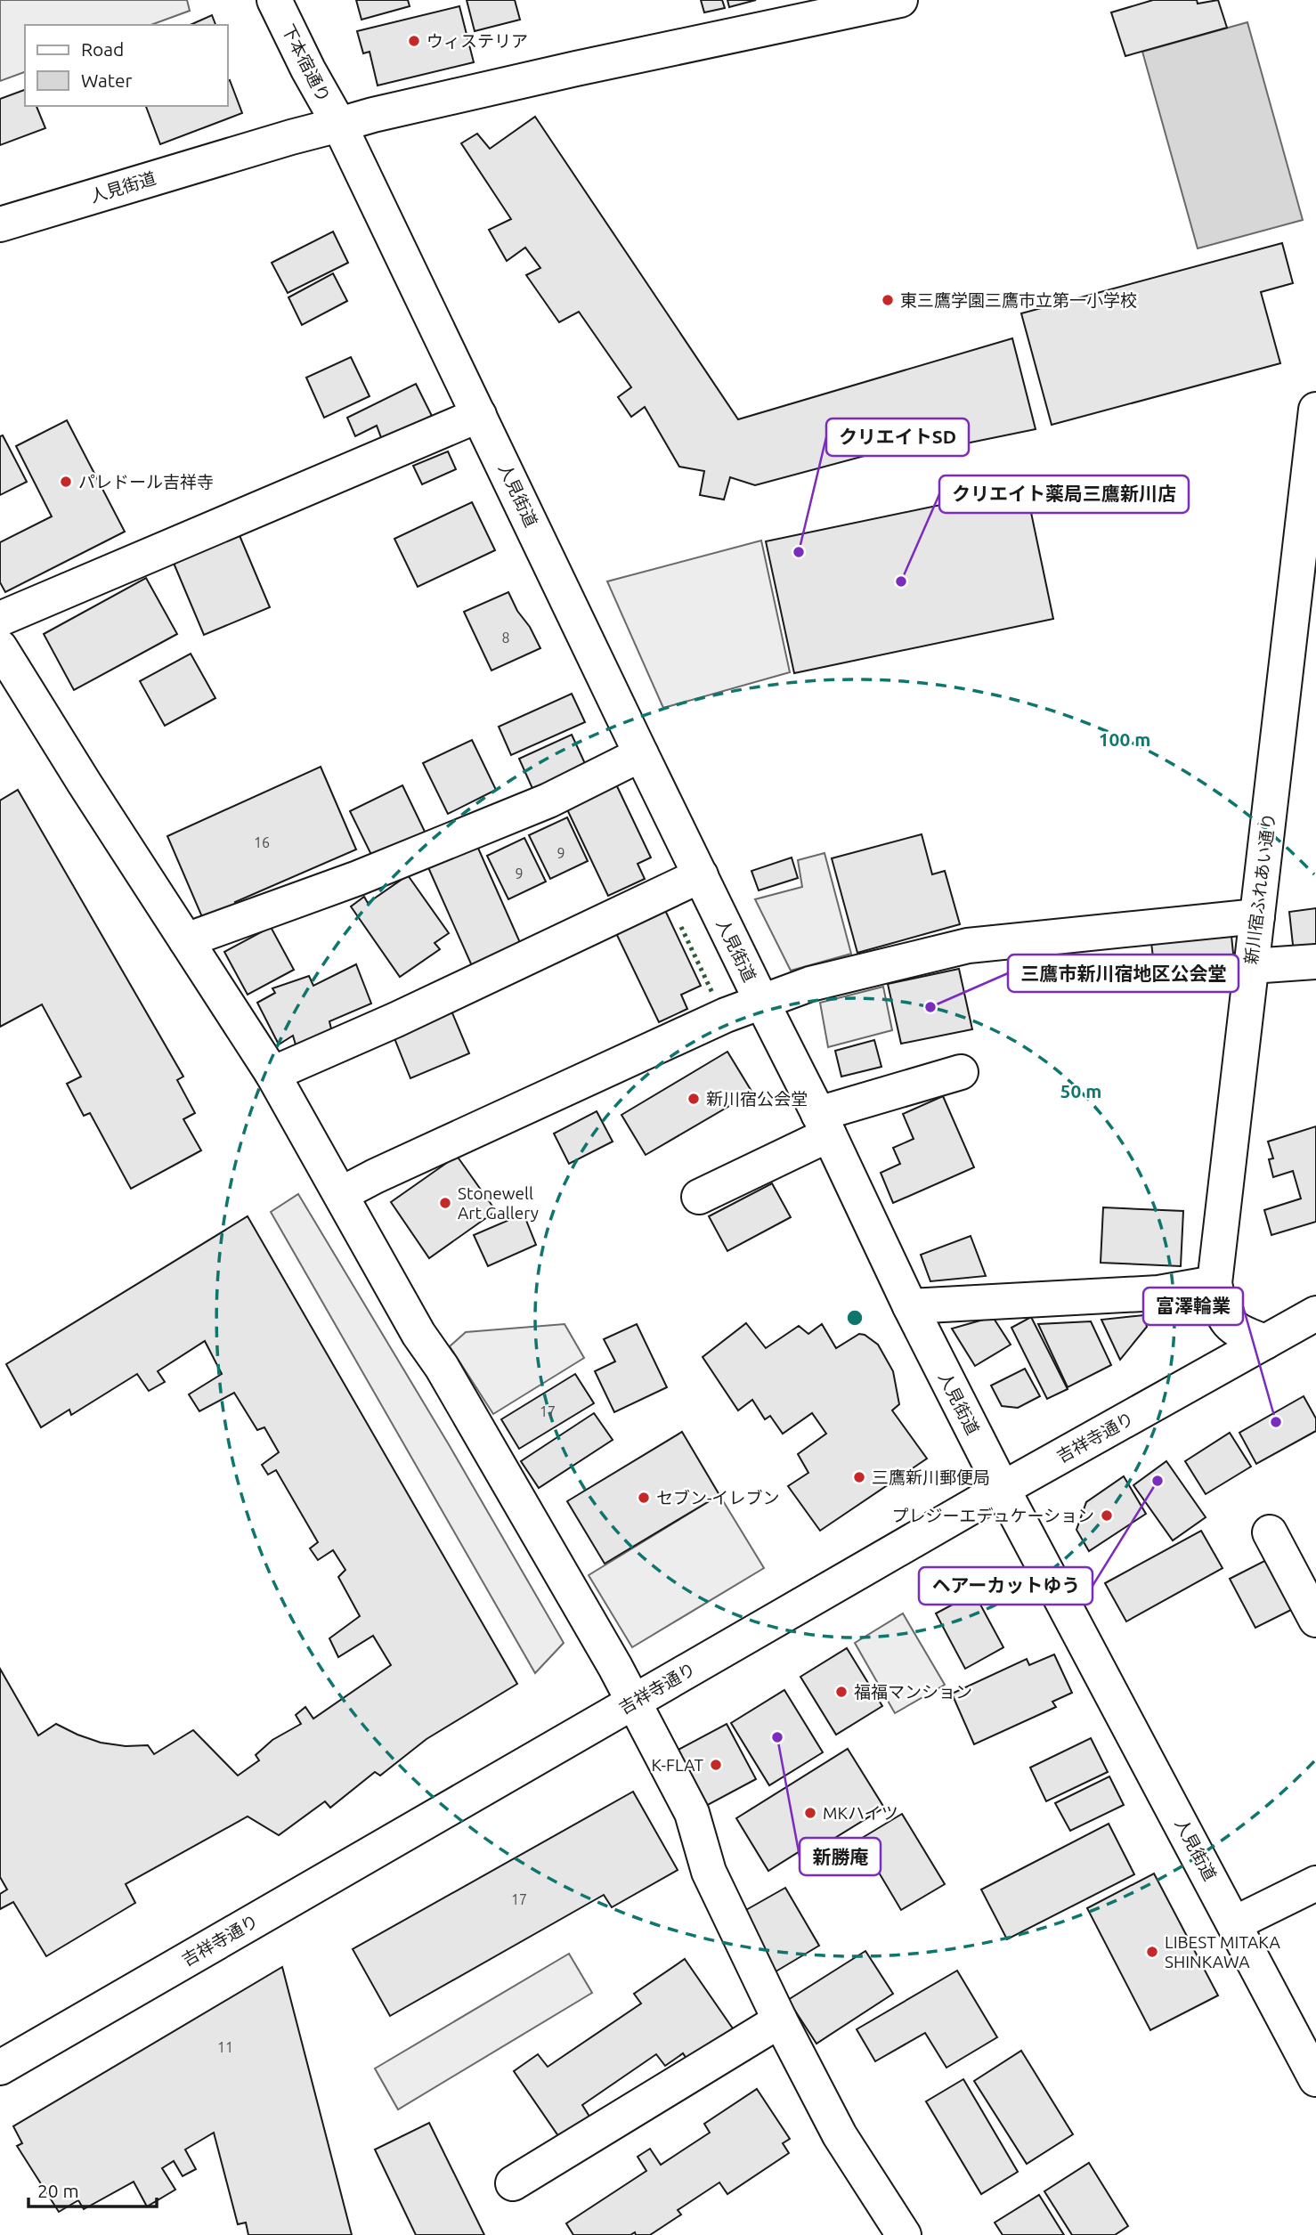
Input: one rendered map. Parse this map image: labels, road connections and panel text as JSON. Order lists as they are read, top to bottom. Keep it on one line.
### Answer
{"streets":{"main road":["下本宿通り","人見街道","新川宿ふれあい通り","吉祥寺通り"]},"crossings":[["下本宿通り","人見街道"],["人見街道","吉祥寺通り"],["新川宿ふれあい通り","吉祥寺通り"]],"places":["ウィステリア","東三鷹学園三鷹市立第一小学校","パレドール吉祥寺","クリエイトSD","クリエイト薬局三鷹新川店","三鷹市新川宿地区公会堂","新川宿公会堂","Stonewell Art Gallery","富澤輪業","三鷹新川郵便局","ヘアーカットゆう","セブン-イレブン","プレジーエデュケーション","福福マンション","新勝庵","K-FLAT","MKハイツ","LIBEST MITAKA SHINKAWA"],"house_numbers":["8","16","9","9","17","17","11"],"legend":["Road","Water"],"scale_bar":"20 m","rings":["100 m","50 m"]}
